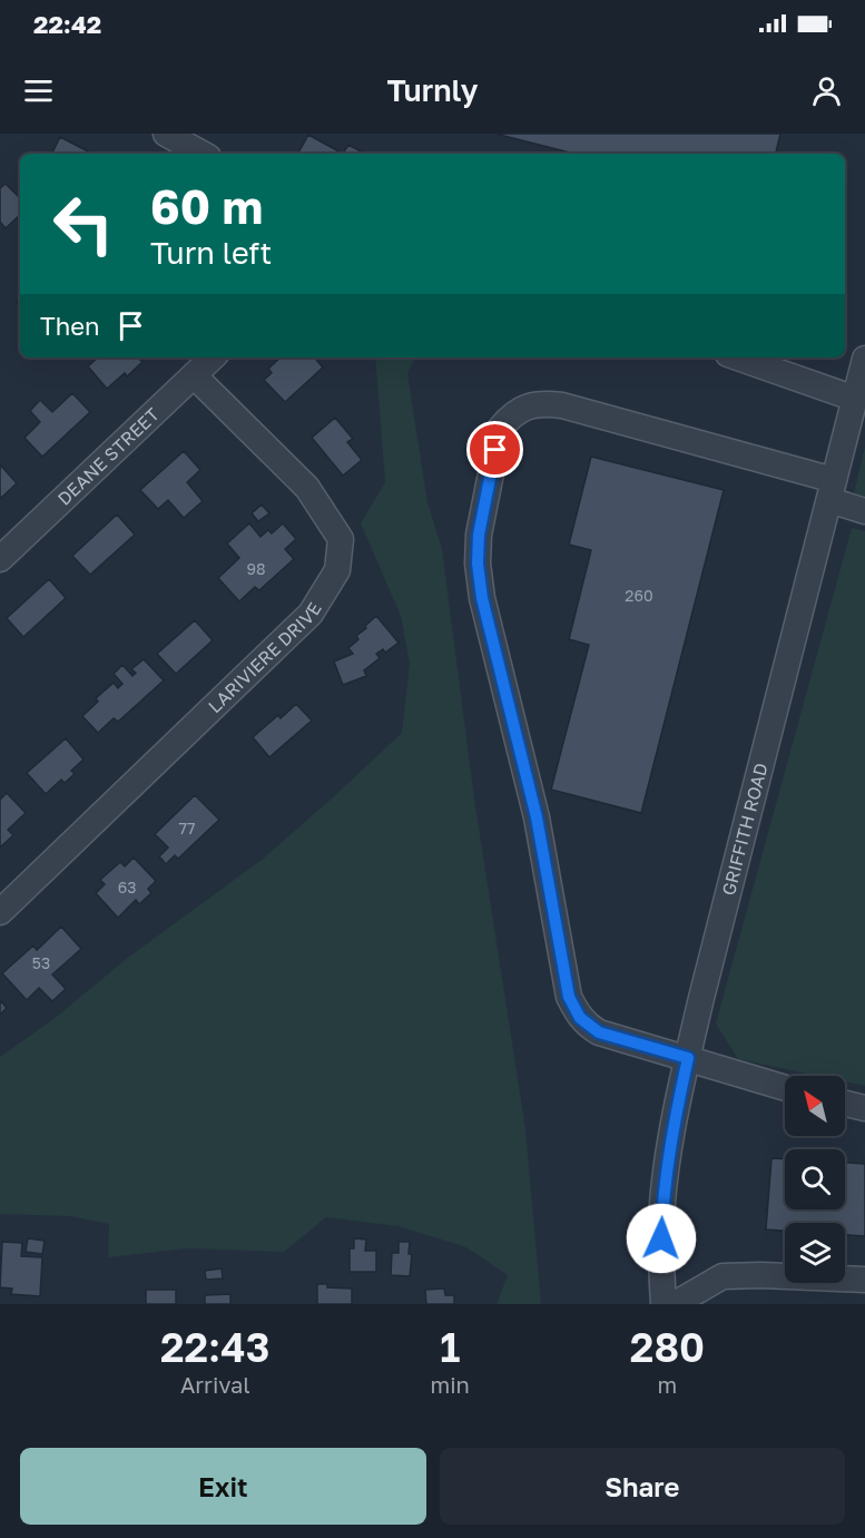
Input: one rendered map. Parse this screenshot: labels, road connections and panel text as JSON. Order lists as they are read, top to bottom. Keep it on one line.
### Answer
{"streets":{"street":["DEANE STREET","LARIVIERE DRIVE","GRIFFITH ROAD"]},"crossings":[["DEANE STREET","LARIVIERE DRIVE"]],"house_numbers":["98","260","77","63","53"],"north":"top left","page":{"status":"22:42","header":"Turnly","turn":["60 m","Turn left"],"then":"Then","eta":["22:43","Arrival","1","min","280","m"],"buttons":["Exit","Share"]}}
